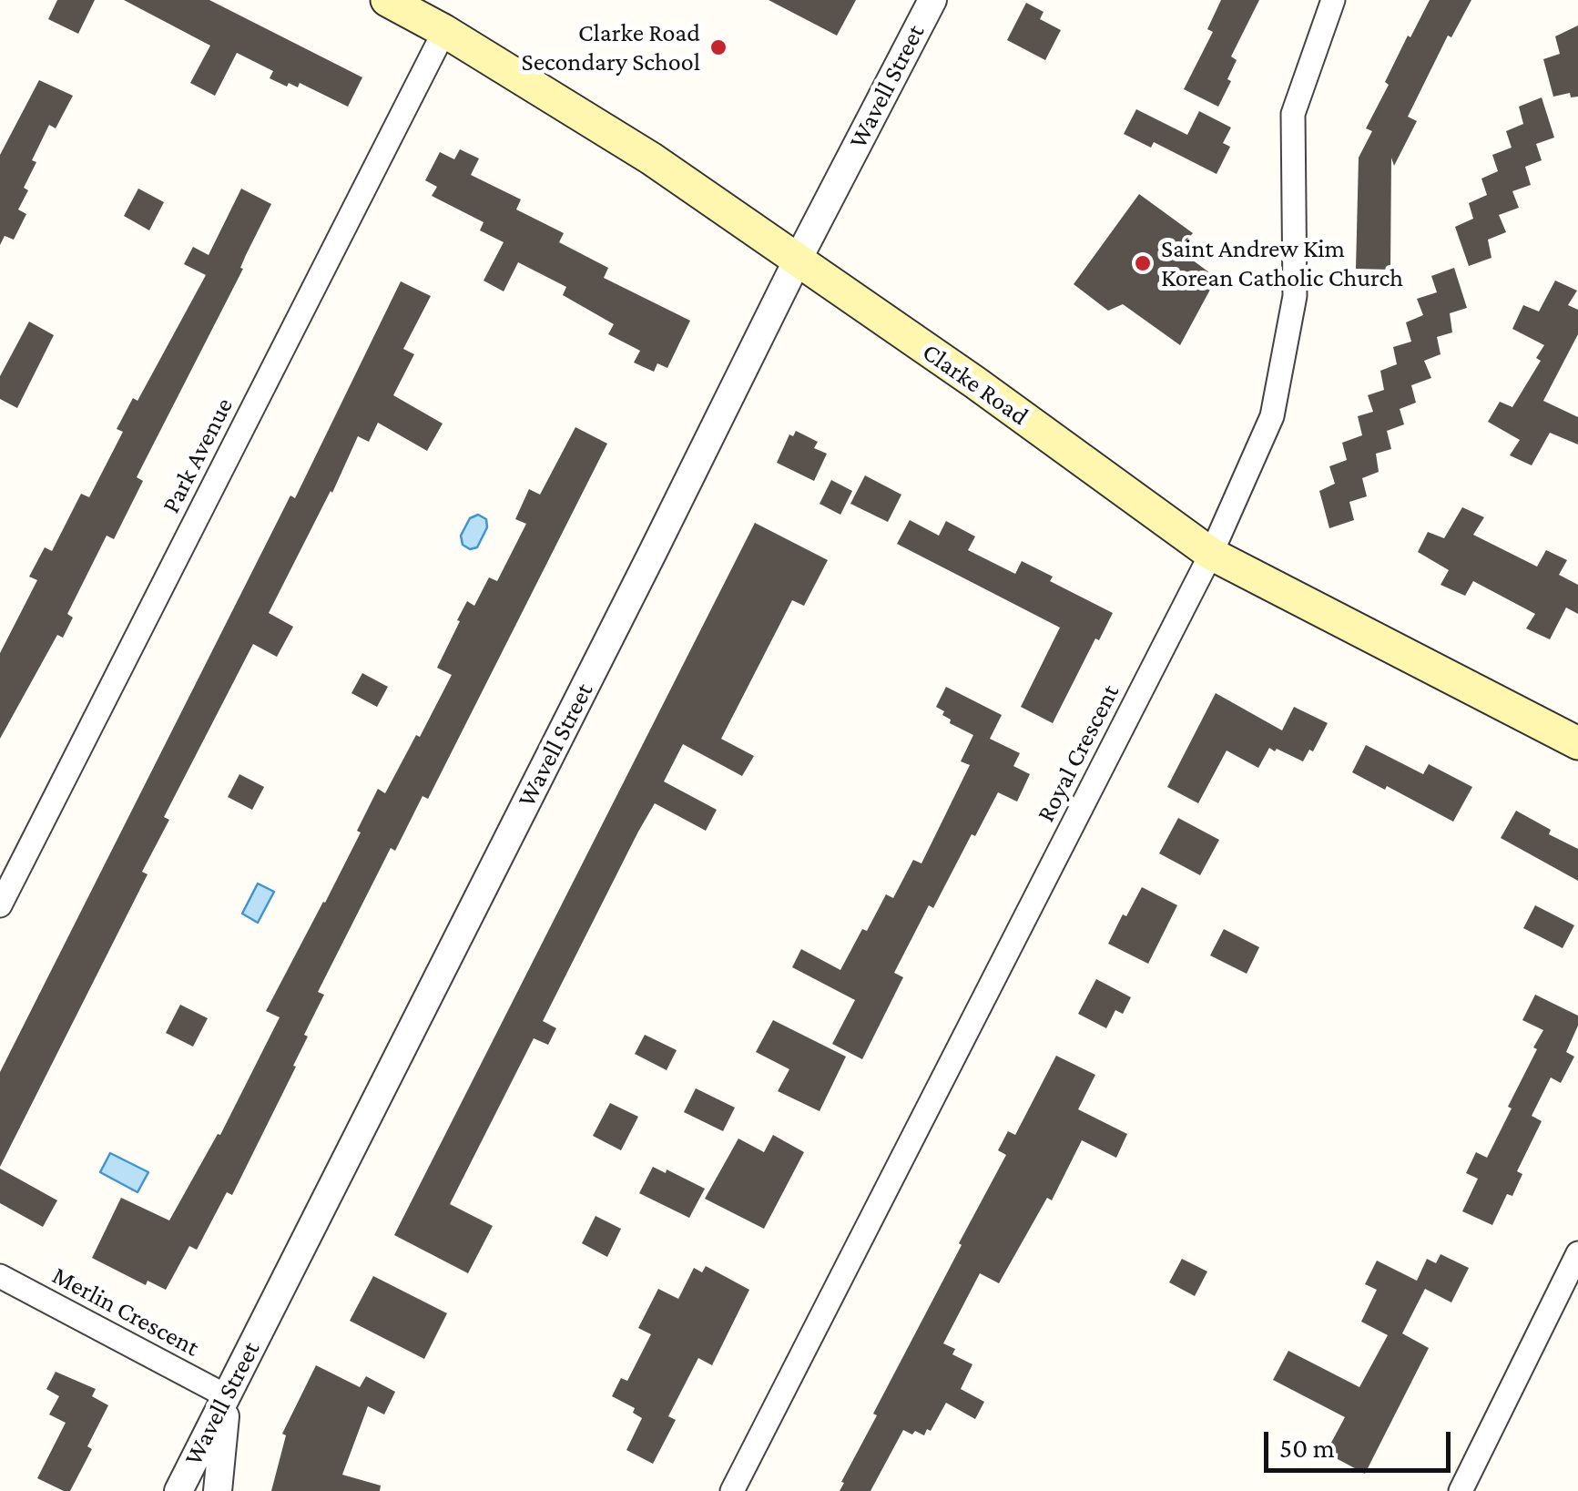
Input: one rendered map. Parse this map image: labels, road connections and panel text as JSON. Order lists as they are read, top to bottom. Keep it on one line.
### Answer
{"streets":{"main road":["Clarke Road"],"street":["Wavell Street","Park Avenue","Royal Crescent","Merlin Crescent"]},"crossings":[["Wavell Street","Clarke Road"],["Wavell Street","Merlin Crescent"],["Clarke Road","Park Avenue"],["Clarke Road","Royal Crescent"]],"places":["Clarke Road Secondary School","Saint Andrew Kim Korean Catholic Church"],"scale_bar":"50 m"}
